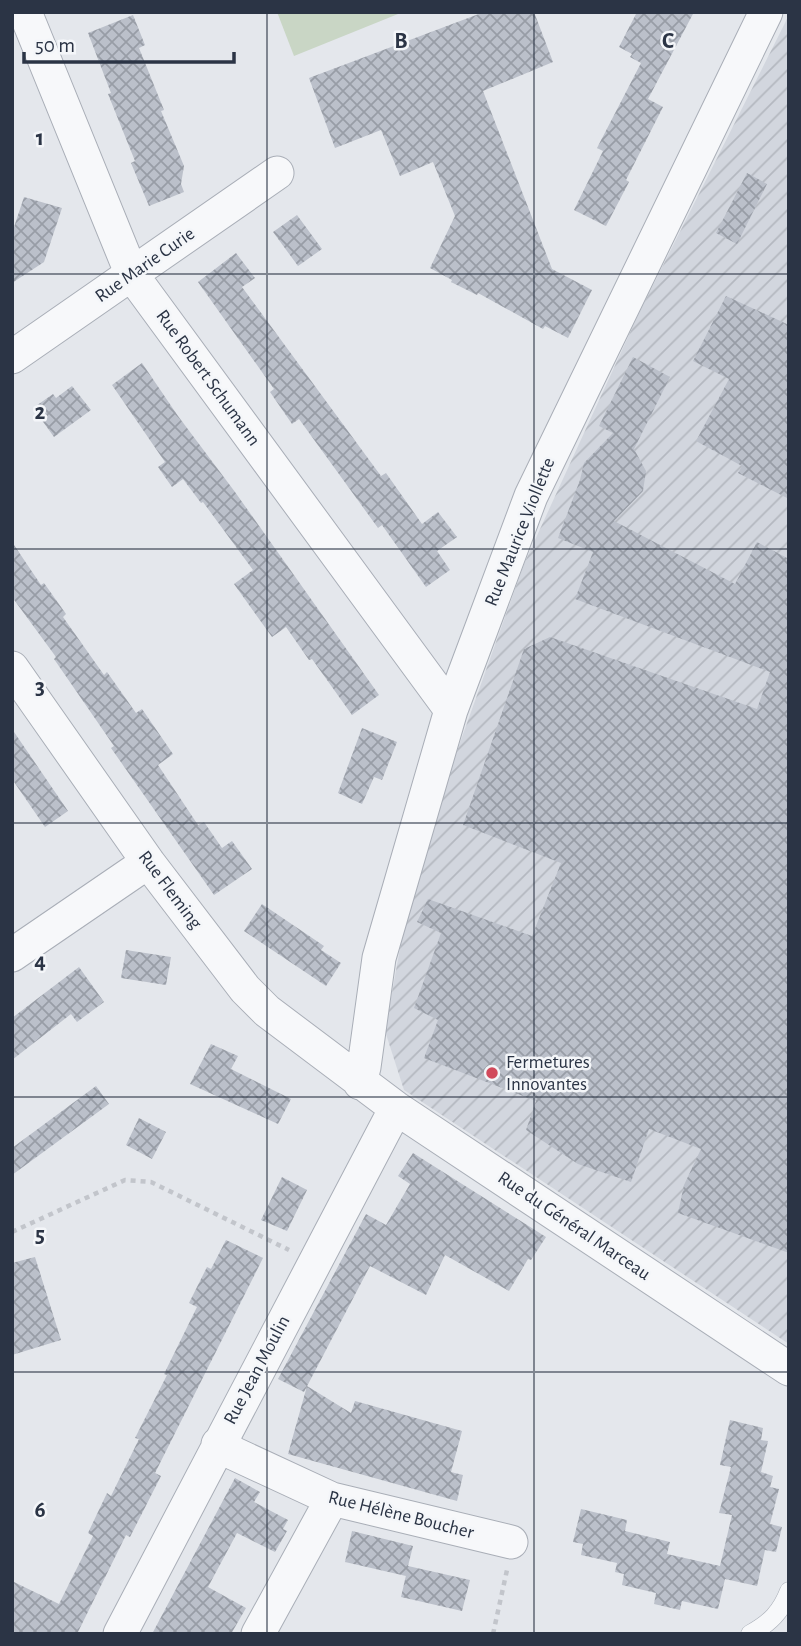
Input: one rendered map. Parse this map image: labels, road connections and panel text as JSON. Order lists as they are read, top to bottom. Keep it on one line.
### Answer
{"streets":{"street":["Rue Marie Curie","Rue Robert Schumann","Rue Maurice Viollette","Rue Fleming","Rue du Général Marceau","Rue Jean Moulin","Rue Hélène Boucher"]},"crossings":[["Rue Marie Curie","Rue Robert Schumann"],["Rue Robert Schumann","Rue Maurice Viollette"],["Rue Maurice Viollette","Rue Fleming"],["Rue Maurice Viollette","Rue du Général Marceau"],["Rue Fleming","Rue du Général Marceau"],["Rue du Général Marceau","Rue Jean Moulin"],["Rue Jean Moulin","Rue Hélène Boucher"]],"places":["Fermetures Innovantes"],"scale_bar":"50 m","grid":{"columns":["B","C"],"rows":["1","2","3","4","5","6"]}}
